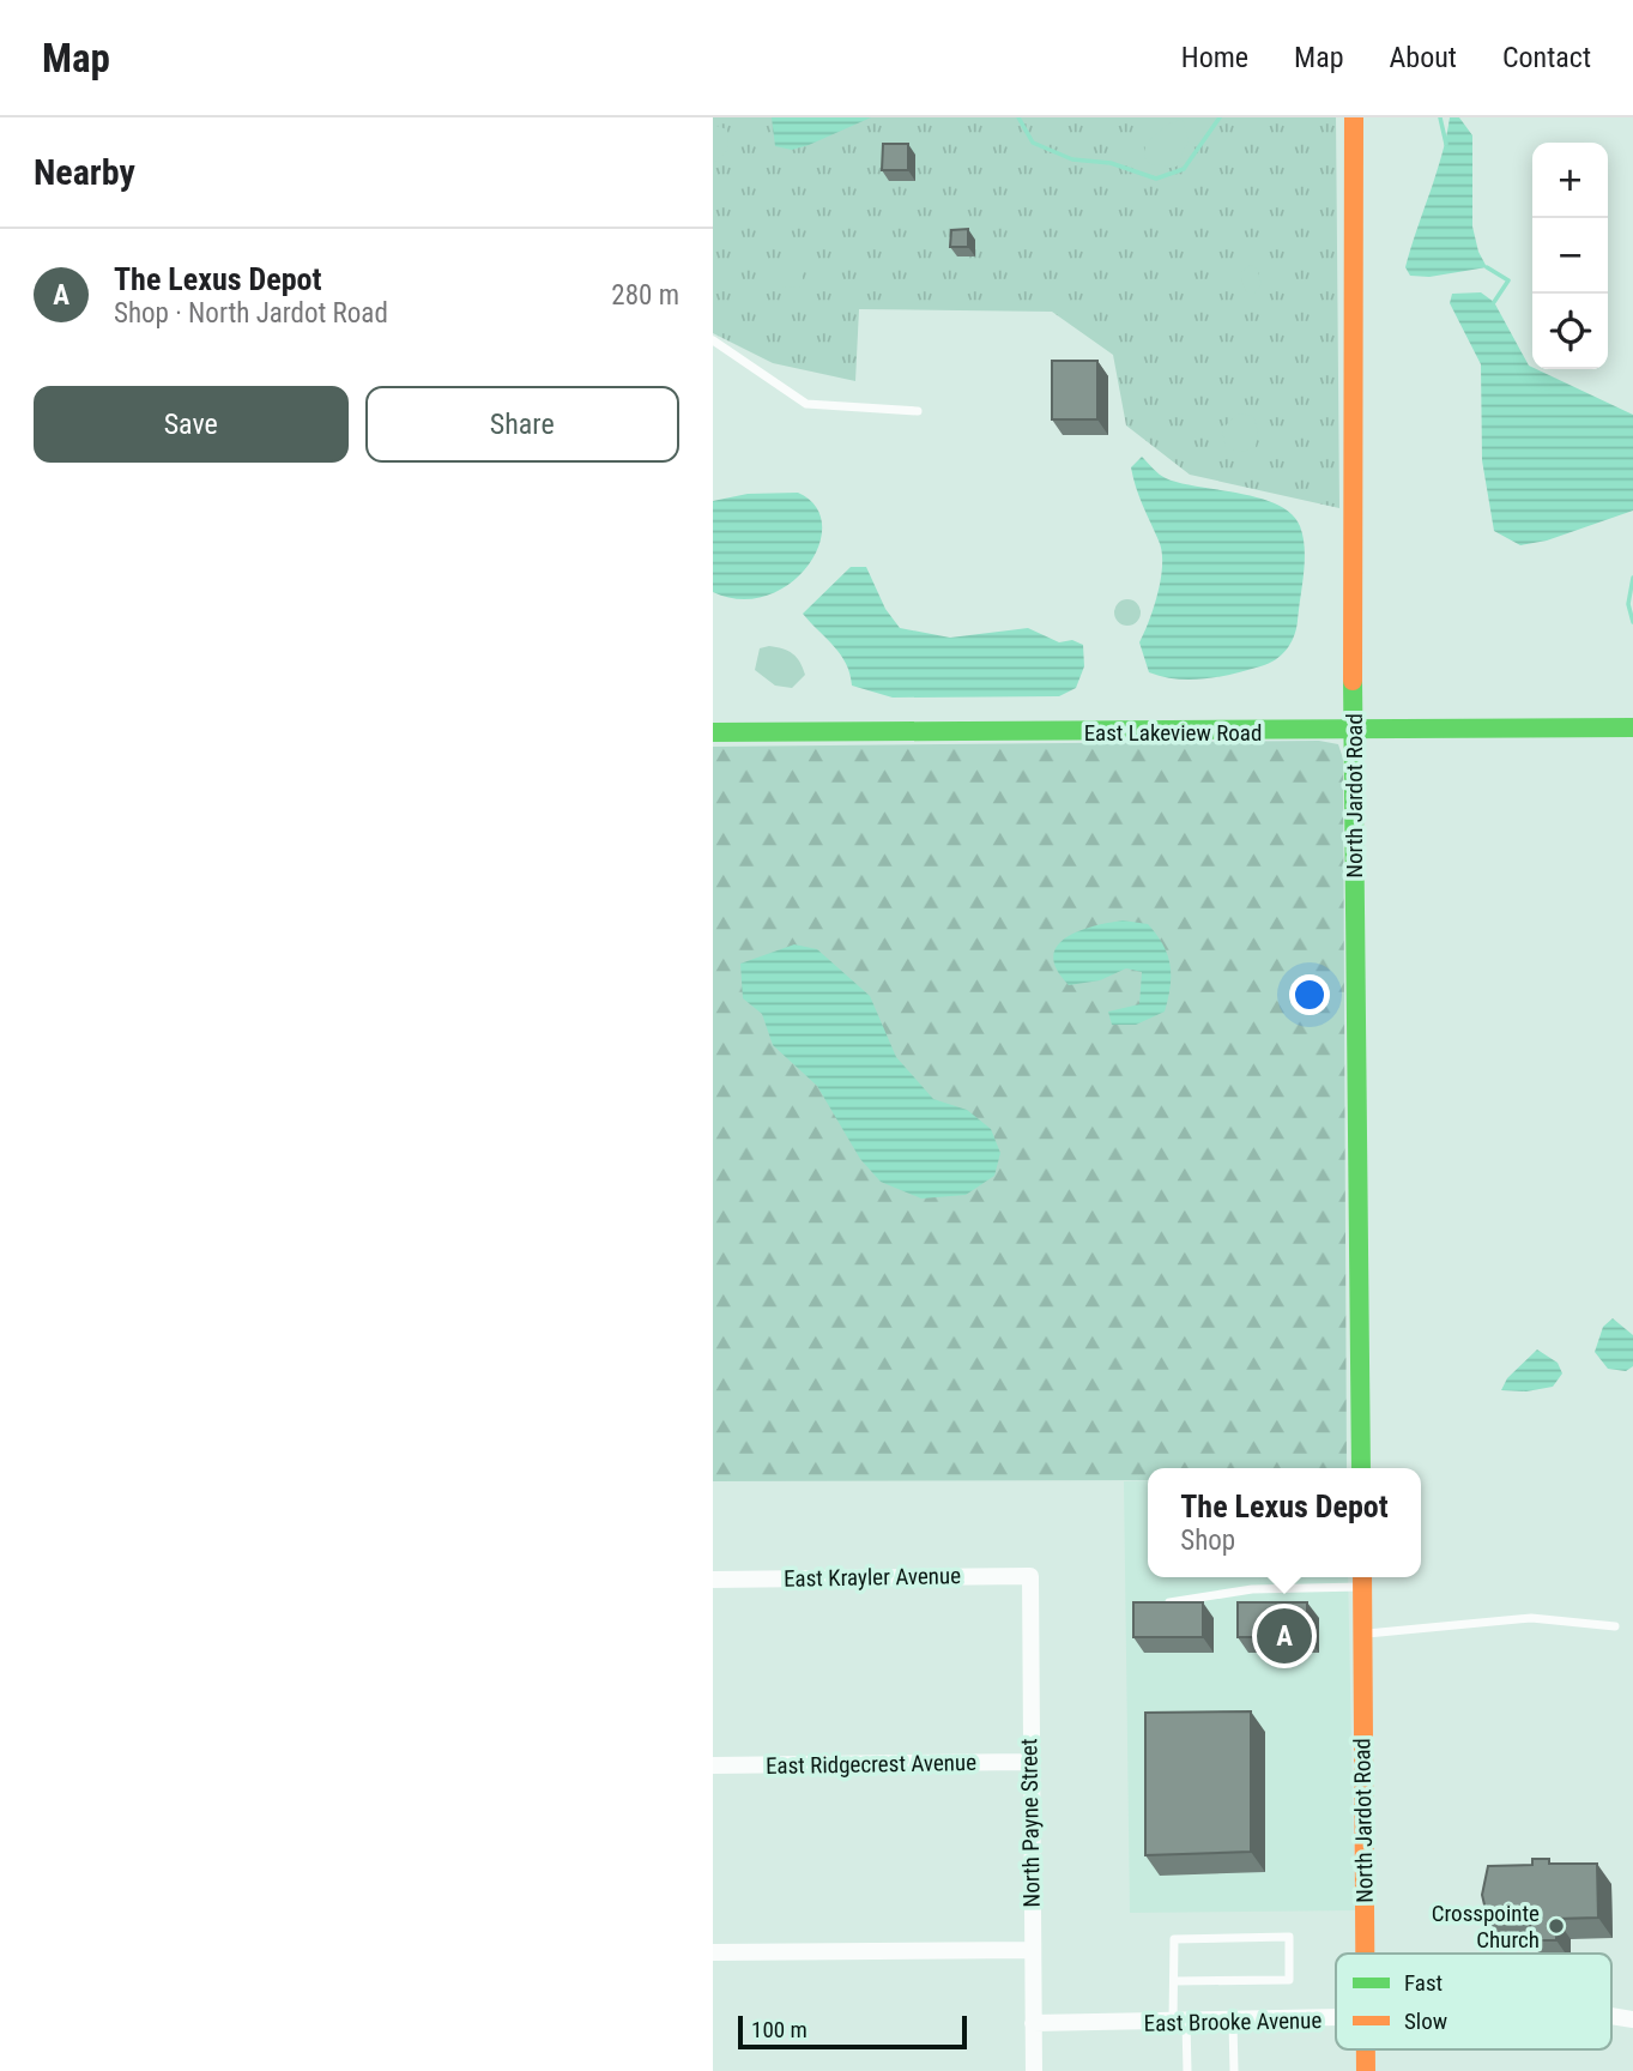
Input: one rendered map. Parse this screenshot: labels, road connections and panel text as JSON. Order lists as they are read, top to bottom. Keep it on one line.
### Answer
{"streets":{"street":["East Lakeview Road","North Jardot Road","East Krayler Avenue","East Ridgecrest Avenue","North Payne Street","East Brooke Avenue"]},"crossings":[["East Lakeview Road","North Jardot Road"],["East Krayler Avenue","North Payne Street"],["East Ridgecrest Avenue","North Payne Street"],["North Payne Street","East Brooke Avenue"]],"places":["Crosspointe Church"],"legend":["Fast","Slow"],"scale_bar":"100 m","page":{"header":"Map","nav":["Home","Map","About","Contact"],"heading":"Nearby","map_buttons":["+","−"],"list":[{"mark":"A","name":"The Lexus Depot","note":"Shop · North Jardot Road","value":"280 m"}],"buttons":["Save","Share"],"popup":["The Lexus Depot","Shop"],"pins":"A","scale":"100 m"}}
